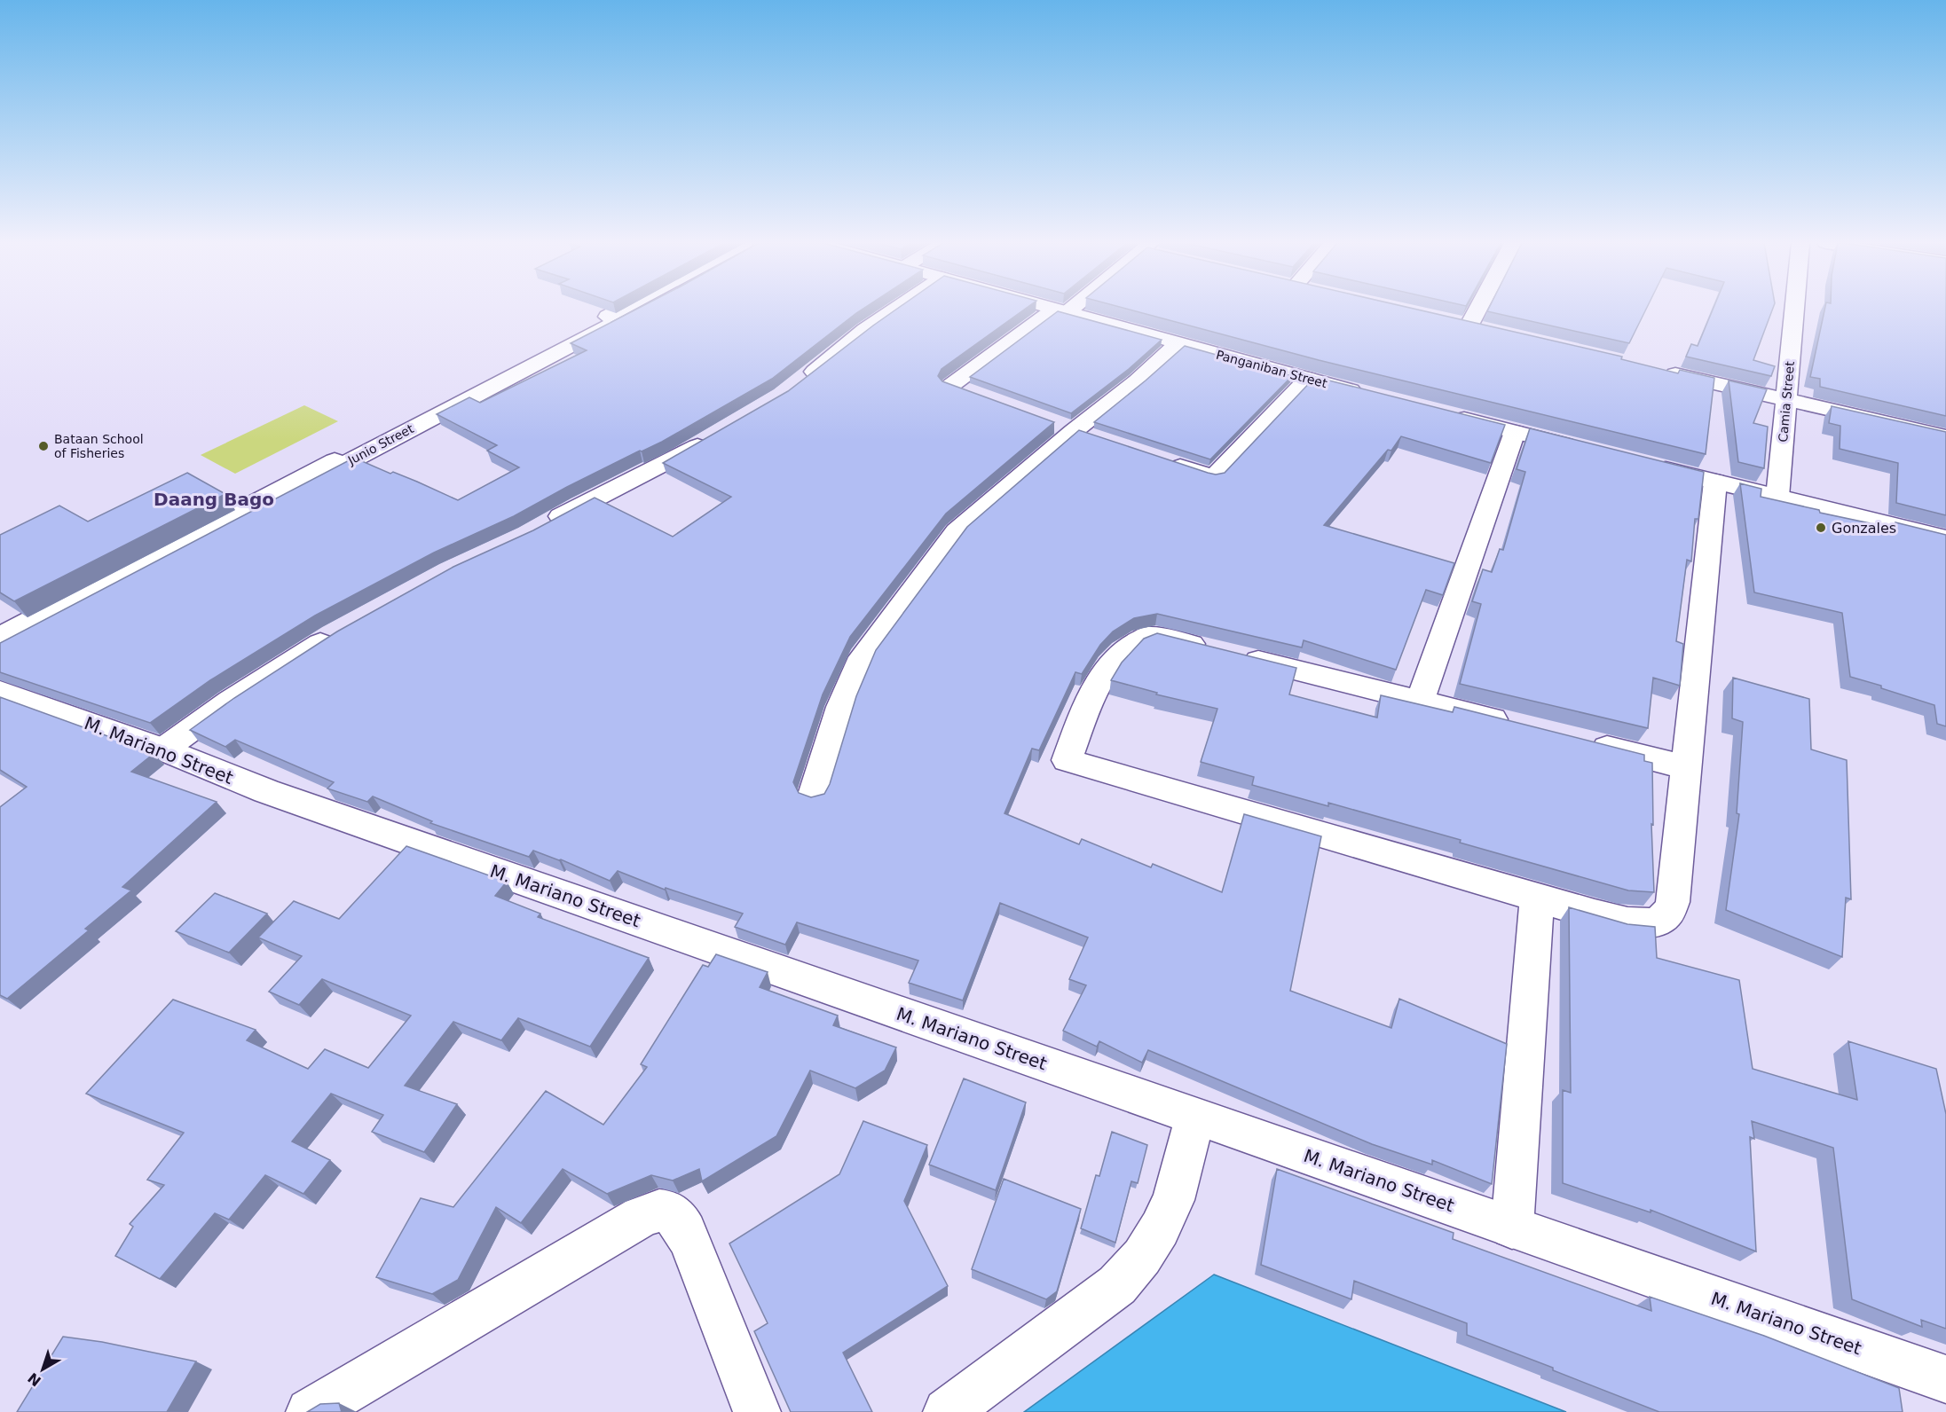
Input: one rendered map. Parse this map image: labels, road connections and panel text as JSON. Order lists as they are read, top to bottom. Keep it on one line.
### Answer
{"streets":{"street":["Panganiban Street","Camia Street","Junio Street","M. Mariano Street"]},"districts":["Daang Bago"],"places":["Bataan School of Fisheries","Gonzales"],"north":"bottom left"}
